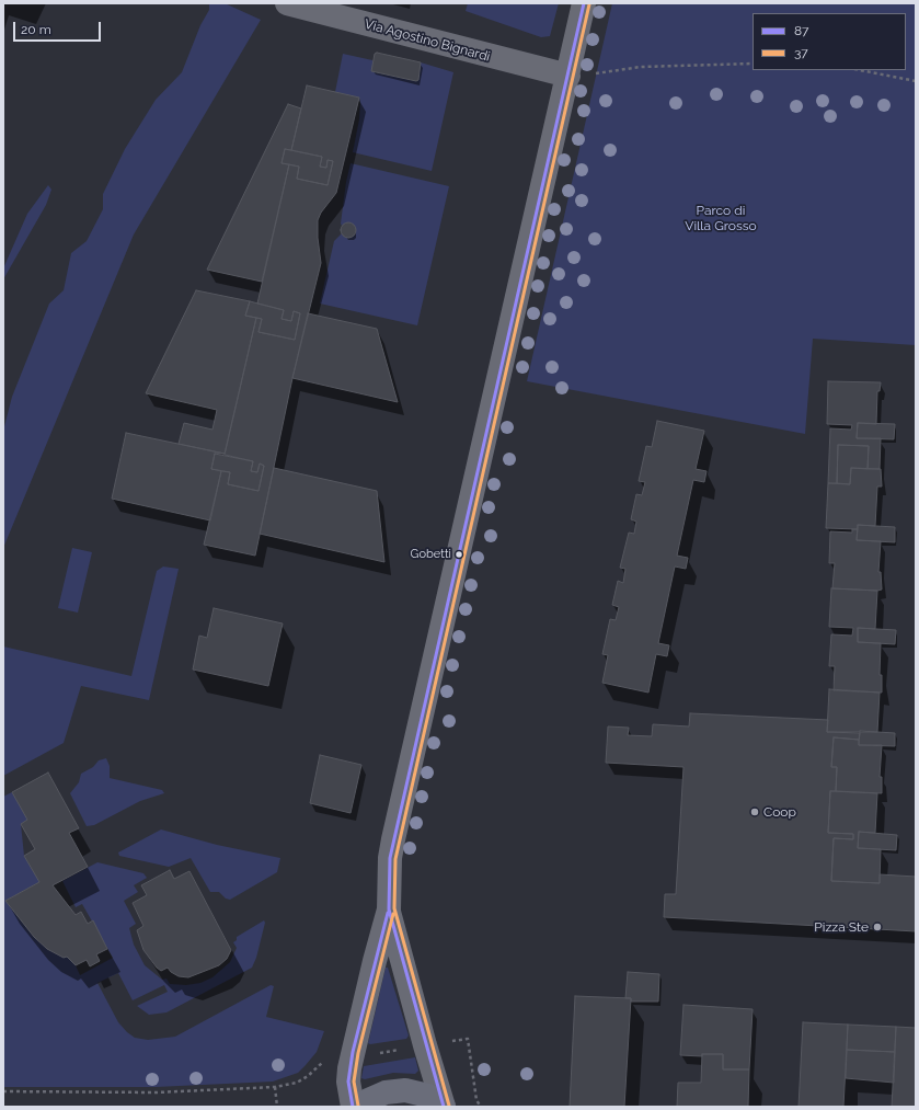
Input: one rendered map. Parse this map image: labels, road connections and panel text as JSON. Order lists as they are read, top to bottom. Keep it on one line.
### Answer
{"streets":{"street":["Via Agostino Bignardi"]},"parks":["Parco di Villa Grosso"],"places":["Gobetti","Coop","Pizza Ste"],"lines":["transit line 87","transit line 37"],"legend":["87","37"],"scale_bar":"20 m"}
